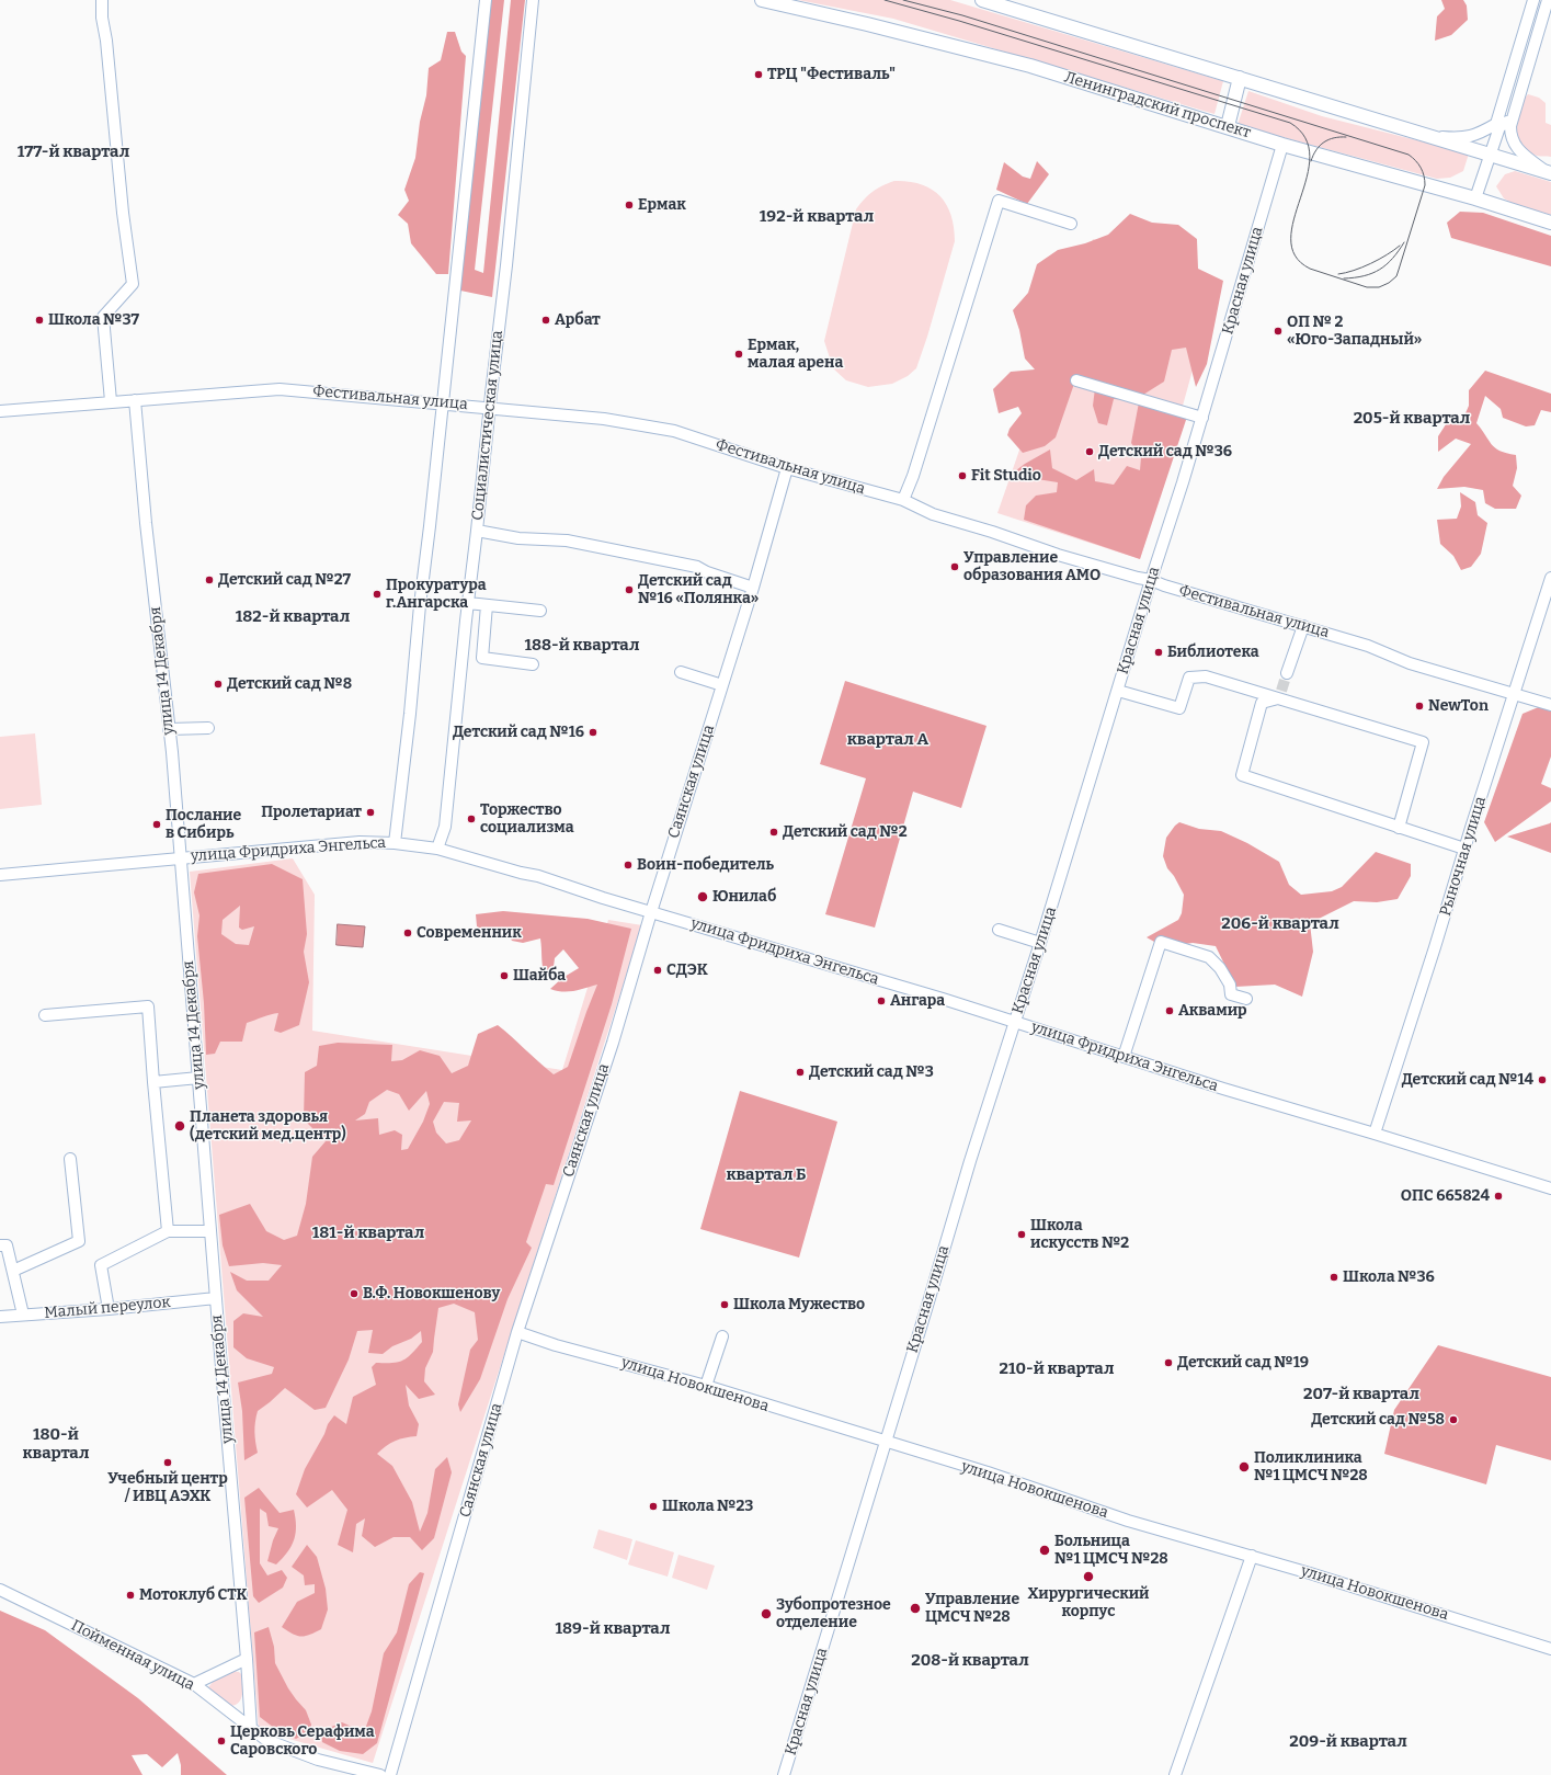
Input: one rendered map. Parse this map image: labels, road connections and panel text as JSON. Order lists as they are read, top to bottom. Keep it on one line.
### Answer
{"streets":{"main road":["Ленинградский проспект"],"street":["Красная улица","Фестивальная улица","Социалистическая улица","улица 14 Декабря","Саянская улица","улица Фридриха Энгельса","Рыночная улица","Малый переулок","улица Новокшенова","Пойменная улица"]},"crossings":[["Ленинградский проспект","Красная улица"],["Красная улица","Фестивальная улица"],["Красная улица","улица Фридриха Энгельса"],["Красная улица","улица Новокшенова"],["Фестивальная улица","Социалистическая улица"],["Фестивальная улица","улица 14 Декабря"],["Фестивальная улица","Саянская улица"],["Фестивальная улица","Рыночная улица"],["Социалистическая улица","улица Фридриха Энгельса"],["улица 14 Декабря","улица Фридриха Энгельса"],["улица 14 Декабря","Малый переулок"],["улица 14 Декабря","Пойменная улица"],["Саянская улица","улица Фридриха Энгельса"],["Саянская улица","улица Новокшенова"],["улица Фридриха Энгельса","Рыночная улица"]],"districts":["177-й квартал","192-й квартал","205-й квартал","182-й квартал","188-й квартал","квартал А","206-й квартал","квартал Б","181-й квартал","210-й квартал","207-й квартал","180-й квартал","189-й квартал","208-й квартал","209-й квартал"],"places":["ТРЦ \"Фестиваль\"","Ермак","Школа №37","Арбат","ОП № 2 «Юго-Западный»","Ермак, малая арена","Детский сад №36","Fit Studio","Управление образования АМО","Детский сад №27","Детский сад №16 «Полянка»","Прокуратура г.Ангарска","Библиотека","Детский сад №8","NewTon","Детский сад №16","Пролетариат","Торжество социализма","Послание в Сибирь","Детский сад №2","Воин-победитель","Юнилаб","Современник","СДЭК","Шайба","Ангара","Аквамир","Детский сад №3","Детский сад №14","Планета здоровья (детский мед.центр)","ОПС 665824","Школа искусств №2","Школа №36","В.Ф. Новокшенову","Школа Мужество","Детский сад №19","Детский сад №58","Учебный центр / ИВЦ АЭХК","Поликлиника №1 ЦМСЧ №28","Школа №23","Больница №1 ЦМСЧ №28","Хирургический корпус","Мотоклуб СТК","Управление ЦМСЧ №28","Зубопротезное отделение","Церковь Серафима Саровского"]}
